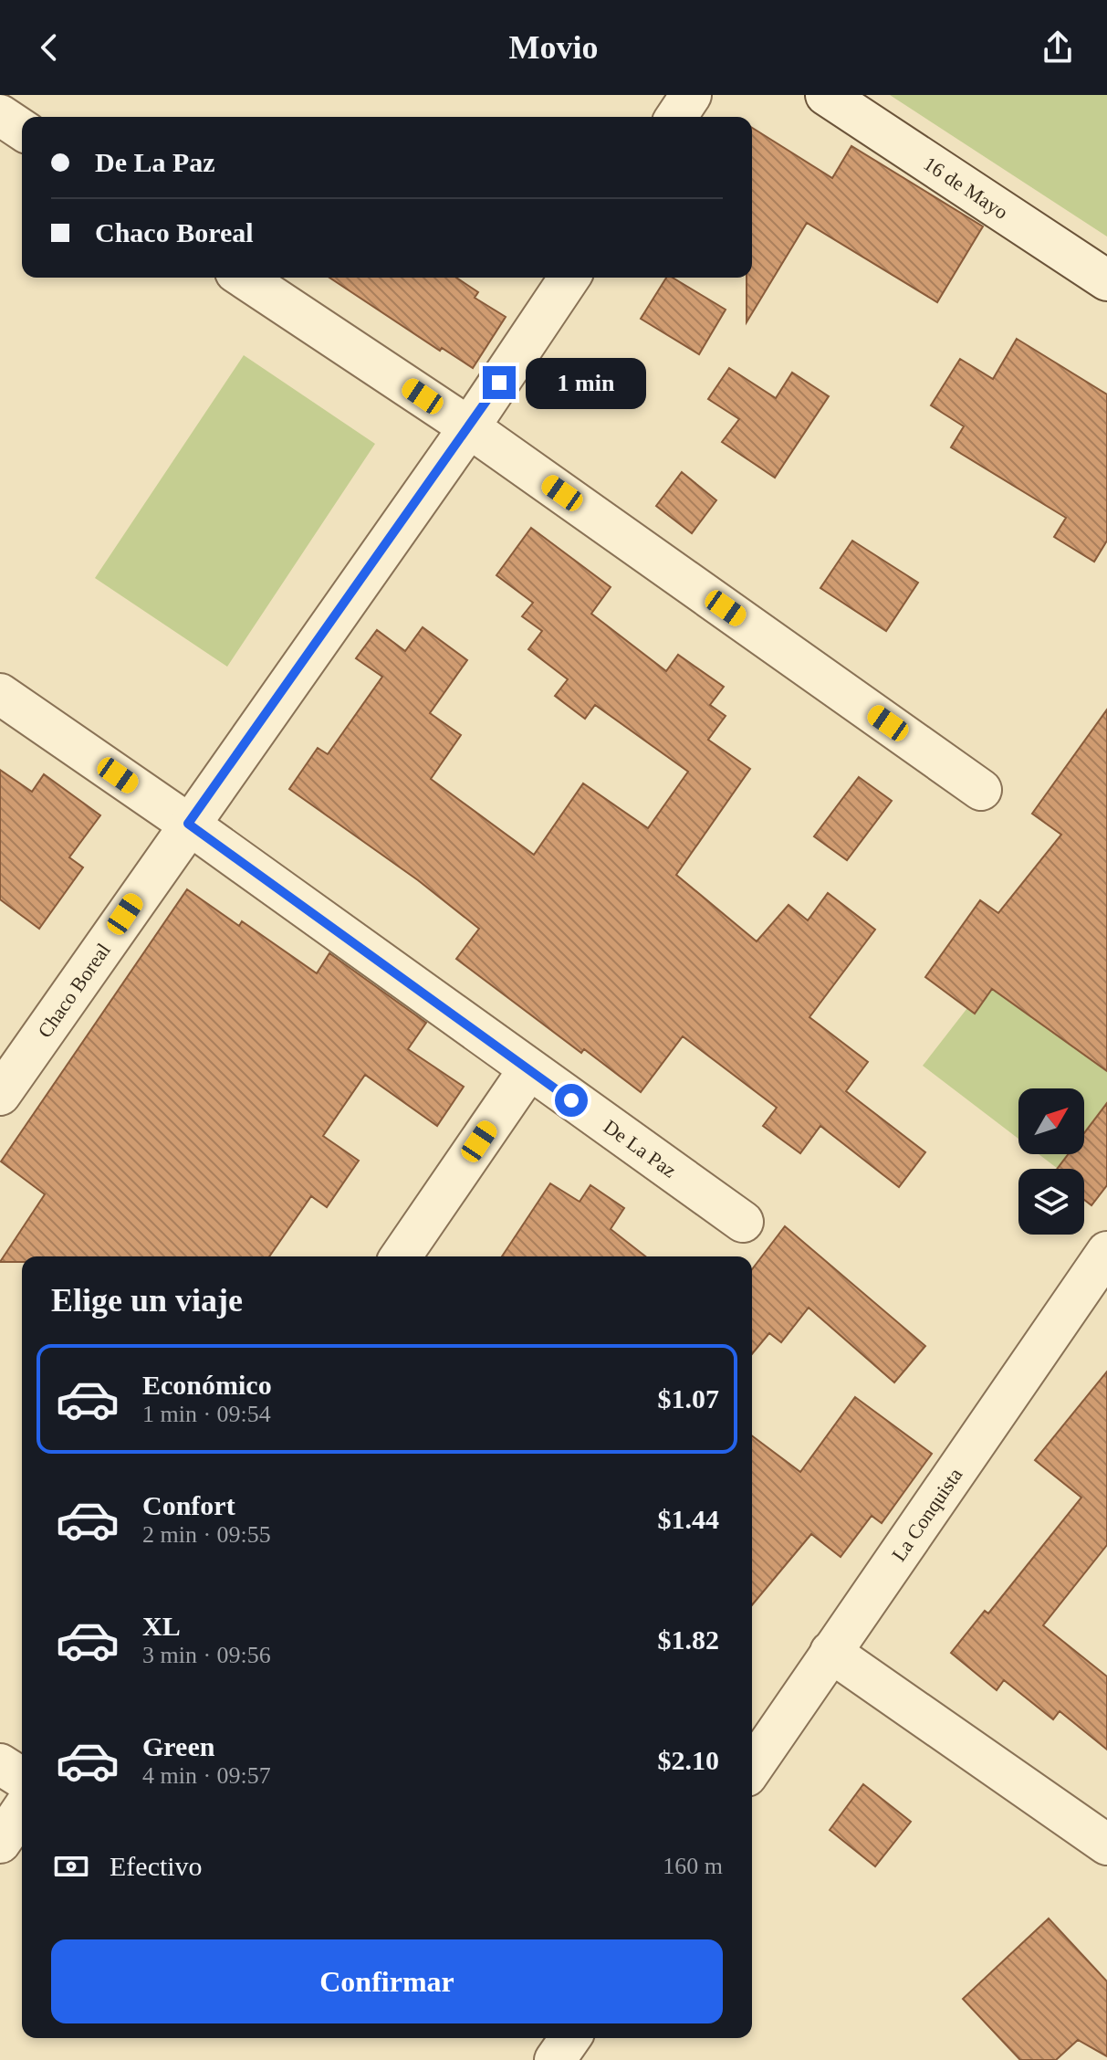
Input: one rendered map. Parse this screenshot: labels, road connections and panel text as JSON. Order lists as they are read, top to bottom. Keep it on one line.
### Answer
{"streets":{"street":["16 de Mayo","Chaco Boreal","De La Paz","La Conquista"]},"crossings":[["Chaco Boreal","De La Paz"]],"north":"top right","page":{"header":"Movio","banner":["De La Paz","Chaco Boreal"],"bubble":"1 min","heading":"Elige un viaje","list":[{"name":"Económico","note":"1 min · 09:54","value":"$1.07"},{"name":"Confort","note":"2 min · 09:55","value":"$1.44"},{"name":"XL","note":"3 min · 09:56","value":"$1.82"},{"name":"Green","note":"4 min · 09:57","value":"$2.10"}],"pay":["Efectivo","160 m"],"buttons":"Confirmar"}}
